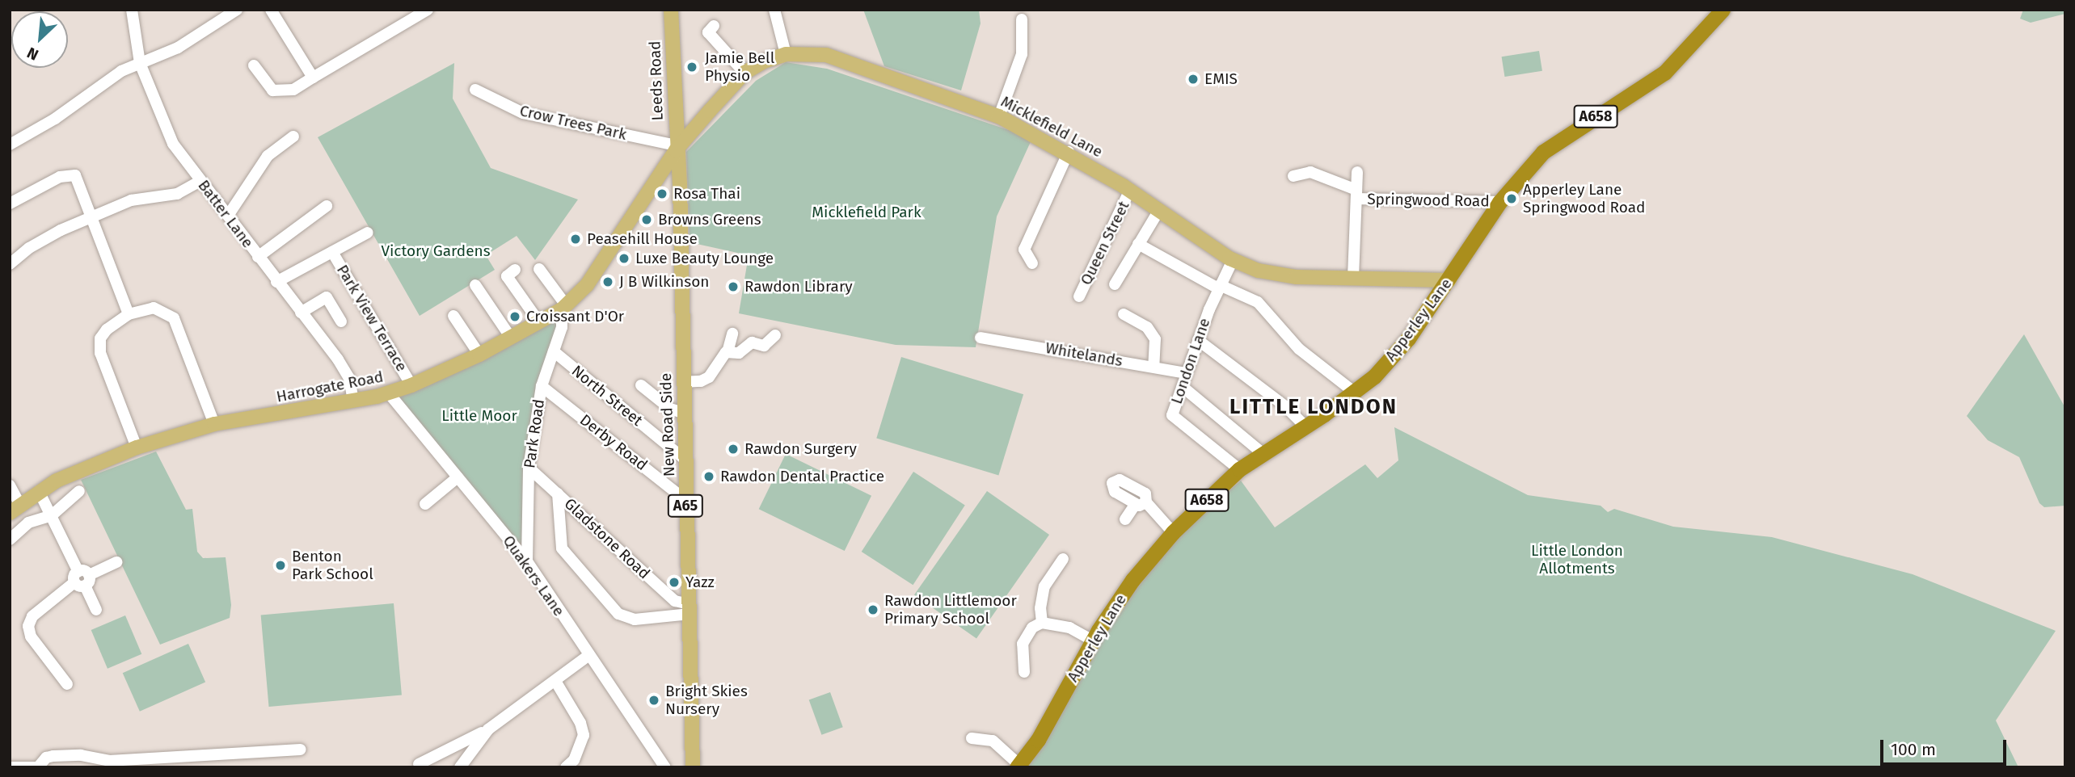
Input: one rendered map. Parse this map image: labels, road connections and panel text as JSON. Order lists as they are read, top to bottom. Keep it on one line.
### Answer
{"streets":{"highway":["A658","Apperley Lane"],"main road":["Leeds Road","Micklefield Lane","Harrogate Road","New Road Side","A65"],"street":["Crow Trees Park","Springwood Road","Batter Lane","Queen Street","Park View Terrace","Whitelands","London Lane","North Street","Park Road","Derby Road","Gladstone Road","Quakers Lane"]},"crossings":[["Leeds Road","Crow Trees Park"],["Leeds Road","Micklefield Lane"],["Leeds Road","Harrogate Road"],["Leeds Road","New Road Side"],["Crow Trees Park","Micklefield Lane"],["Crow Trees Park","Harrogate Road"],["Crow Trees Park","New Road Side"],["Micklefield Lane","Springwood Road"],["Micklefield Lane","Queen Street"],["Micklefield Lane","Apperley Lane"],["Micklefield Lane","London Lane"],["Micklefield Lane","Harrogate Road"],["Micklefield Lane","New Road Side"],["Springwood Road","Apperley Lane"],["Batter Lane","Harrogate Road"],["Park View Terrace","Harrogate Road"],["Apperley Lane","London Lane"],["Whitelands","London Lane"],["Harrogate Road","New Road Side"],["Harrogate Road","Park Road"],["Harrogate Road","Quakers Lane"],["North Street","New Road Side"],["North Street","Park Road"],["New Road Side","Derby Road"],["New Road Side","Gladstone Road"],["Park Road","Derby Road"],["Park Road","Gladstone Road"],["Park Road","Quakers Lane"]],"districts":["LITTLE LONDON"],"parks":["Micklefield Park","Victory Gardens","Little Moor","Little London Allotments"],"places":["Jamie Bell Physio","EMIS","Rosa Thai","Apperley Lane Springwood Road","Browns Greens","Peasehill House","Luxe Beauty Lounge","J B Wilkinson","Rawdon Library","Croissant D'Or","Rawdon Surgery","Rawdon Dental Practice","Benton Park School","Yazz","Rawdon Littlemoor Primary School","Bright Skies Nursery"],"scale_bar":"100 m","north":"bottom left"}
